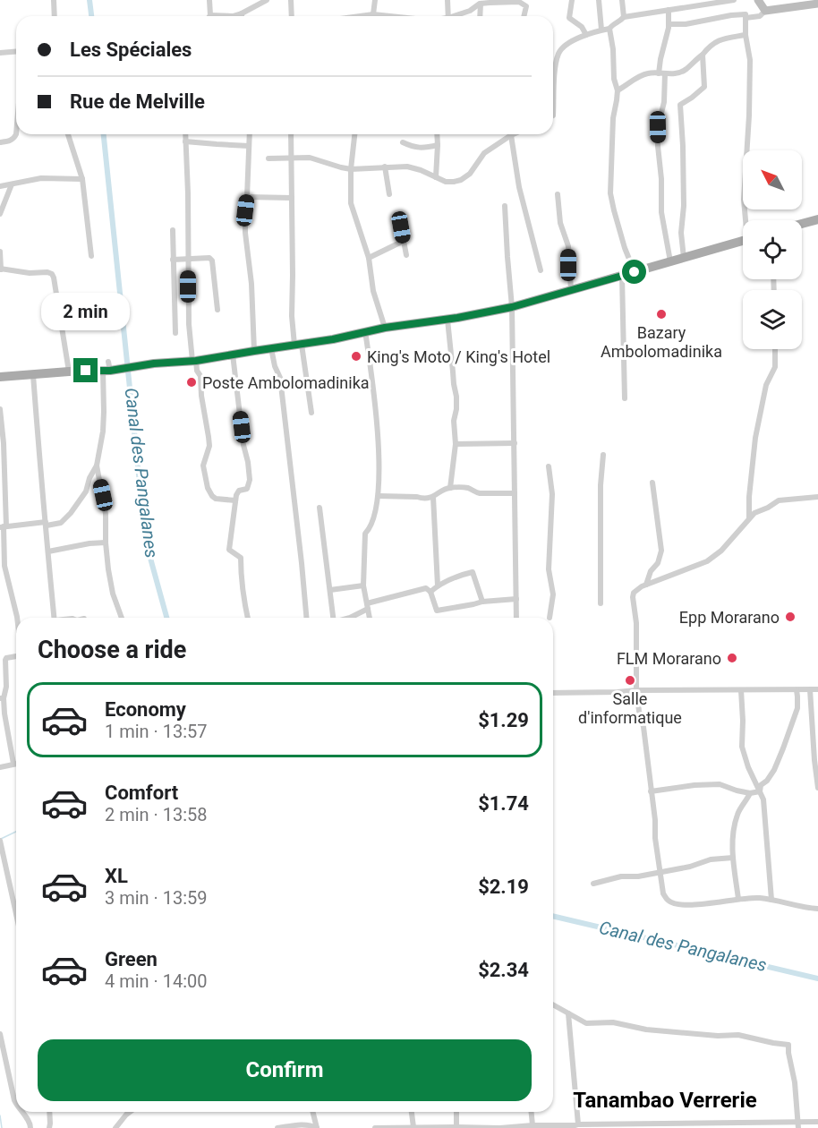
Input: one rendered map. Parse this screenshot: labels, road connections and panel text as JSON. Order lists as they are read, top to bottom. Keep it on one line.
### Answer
{"districts":["Tanambao Verrerie"],"water":["Canal des Pangalanes"],"places":["Bazary Ambolomadinika","King's Moto / King's Hotel","Poste Ambolomadinika","Epp Morarano","FLM Morarano","Salle d'informatique"],"north":"top left","page":{"banner":["Les Spéciales","Rue de Melville"],"bubble":"2 min","heading":"Choose a ride","list":[{"name":"Economy","note":"1 min · 13:57","value":"$1.29"},{"name":"Comfort","note":"2 min · 13:58","value":"$1.74"},{"name":"XL","note":"3 min · 13:59","value":"$2.19"},{"name":"Green","note":"4 min · 14:00","value":"$2.34"}],"buttons":"Confirm"}}
